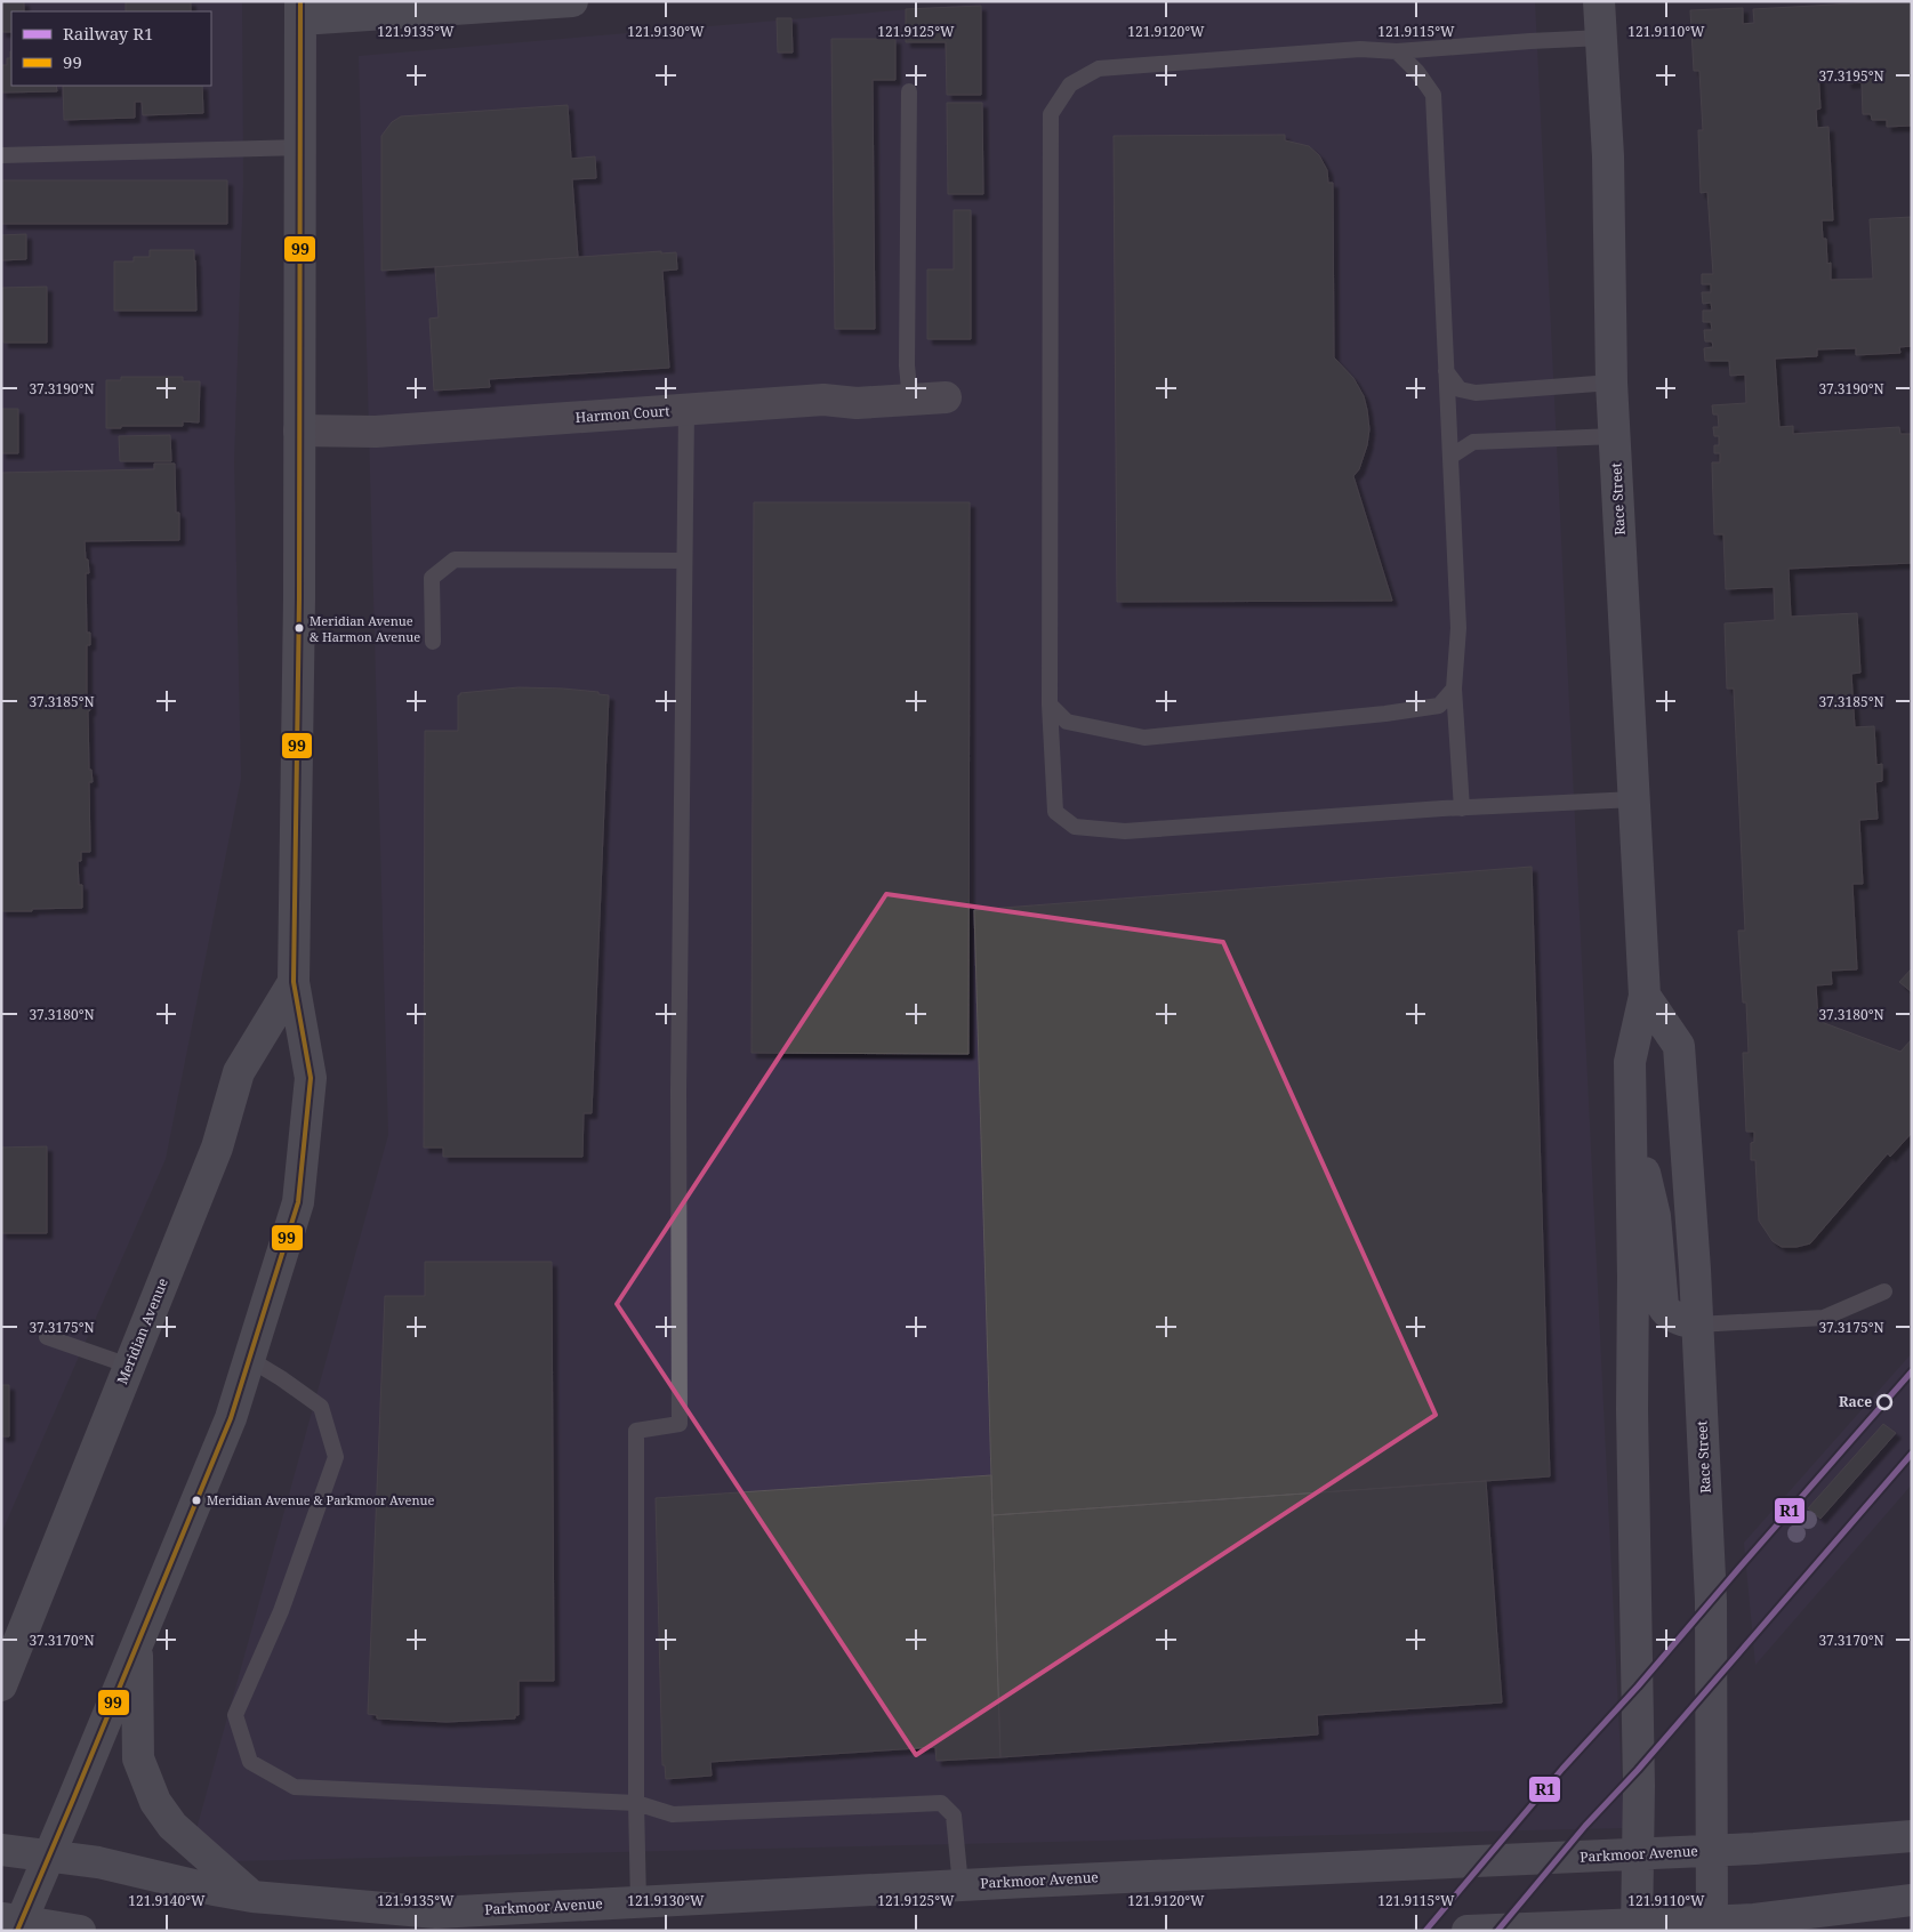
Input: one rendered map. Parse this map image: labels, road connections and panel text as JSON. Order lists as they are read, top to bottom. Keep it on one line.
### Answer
{"streets":{"main road":["Race Street","Meridian Avenue","Parkmoor Avenue"],"street":["Harmon Court"]},"crossings":[["Race Street","Parkmoor Avenue"]],"places":["Meridian Avenue & Harmon Avenue","Race","Meridian Avenue & Parkmoor Avenue"],"lines":["transit line 99","rail line R1"],"legend":["Railway R1","99"],"coordinates":["121.9135°W","121.9130°W","121.9125°W","121.9120°W","121.9115°W","121.9110°W","37.3195°N","37.3190°N","37.3185°N","37.3180°N","37.3175°N","37.3170°N","121.9140°W"]}
